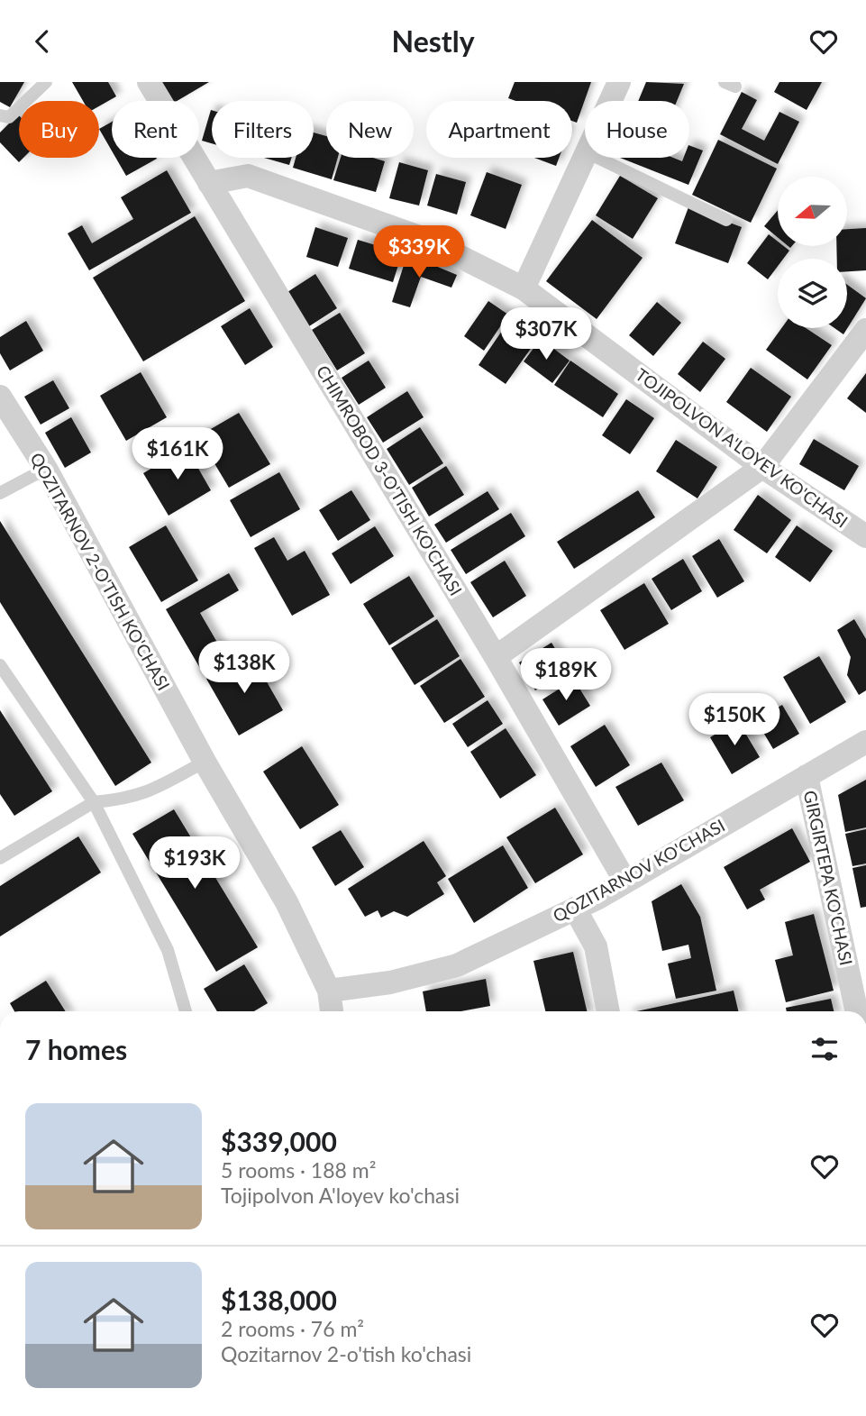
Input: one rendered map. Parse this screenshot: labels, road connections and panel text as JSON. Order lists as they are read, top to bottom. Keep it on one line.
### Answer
{"streets":{"street":["TOJIPOLVON A'LOYEV KO'CHASI","CHIMROBOD 3-O'TISH KO'CHASI","QOZITARNOV 2-O'TISH KO'CHASI","QOZITARNOV KO'CHASI","GIRGIRTEPA KO'CHASI"]},"crossings":[["TOJIPOLVON A'LOYEV KO'CHASI","CHIMROBOD 3-O'TISH KO'CHASI"],["CHIMROBOD 3-O'TISH KO'CHASI","QOZITARNOV KO'CHASI"],["QOZITARNOV 2-O'TISH KO'CHASI","QOZITARNOV KO'CHASI"],["QOZITARNOV KO'CHASI","GIRGIRTEPA KO'CHASI"]],"north":"left","page":{"header":"Nestly","chip":["Buy","Rent","Filters","New","Apartment","House"],"price":["$339K","$307K","$161K","$138K","$189K","$150K","$193K"],"heading":"7 homes","list":[{"name":"$339,000","note":"5 rooms · 188 m² · Tojipolvon A'loyev ko'chasi"},{"name":"$138,000","note":"2 rooms · 76 m² · Qozitarnov 2-o'tish ko'chasi"}]}}
